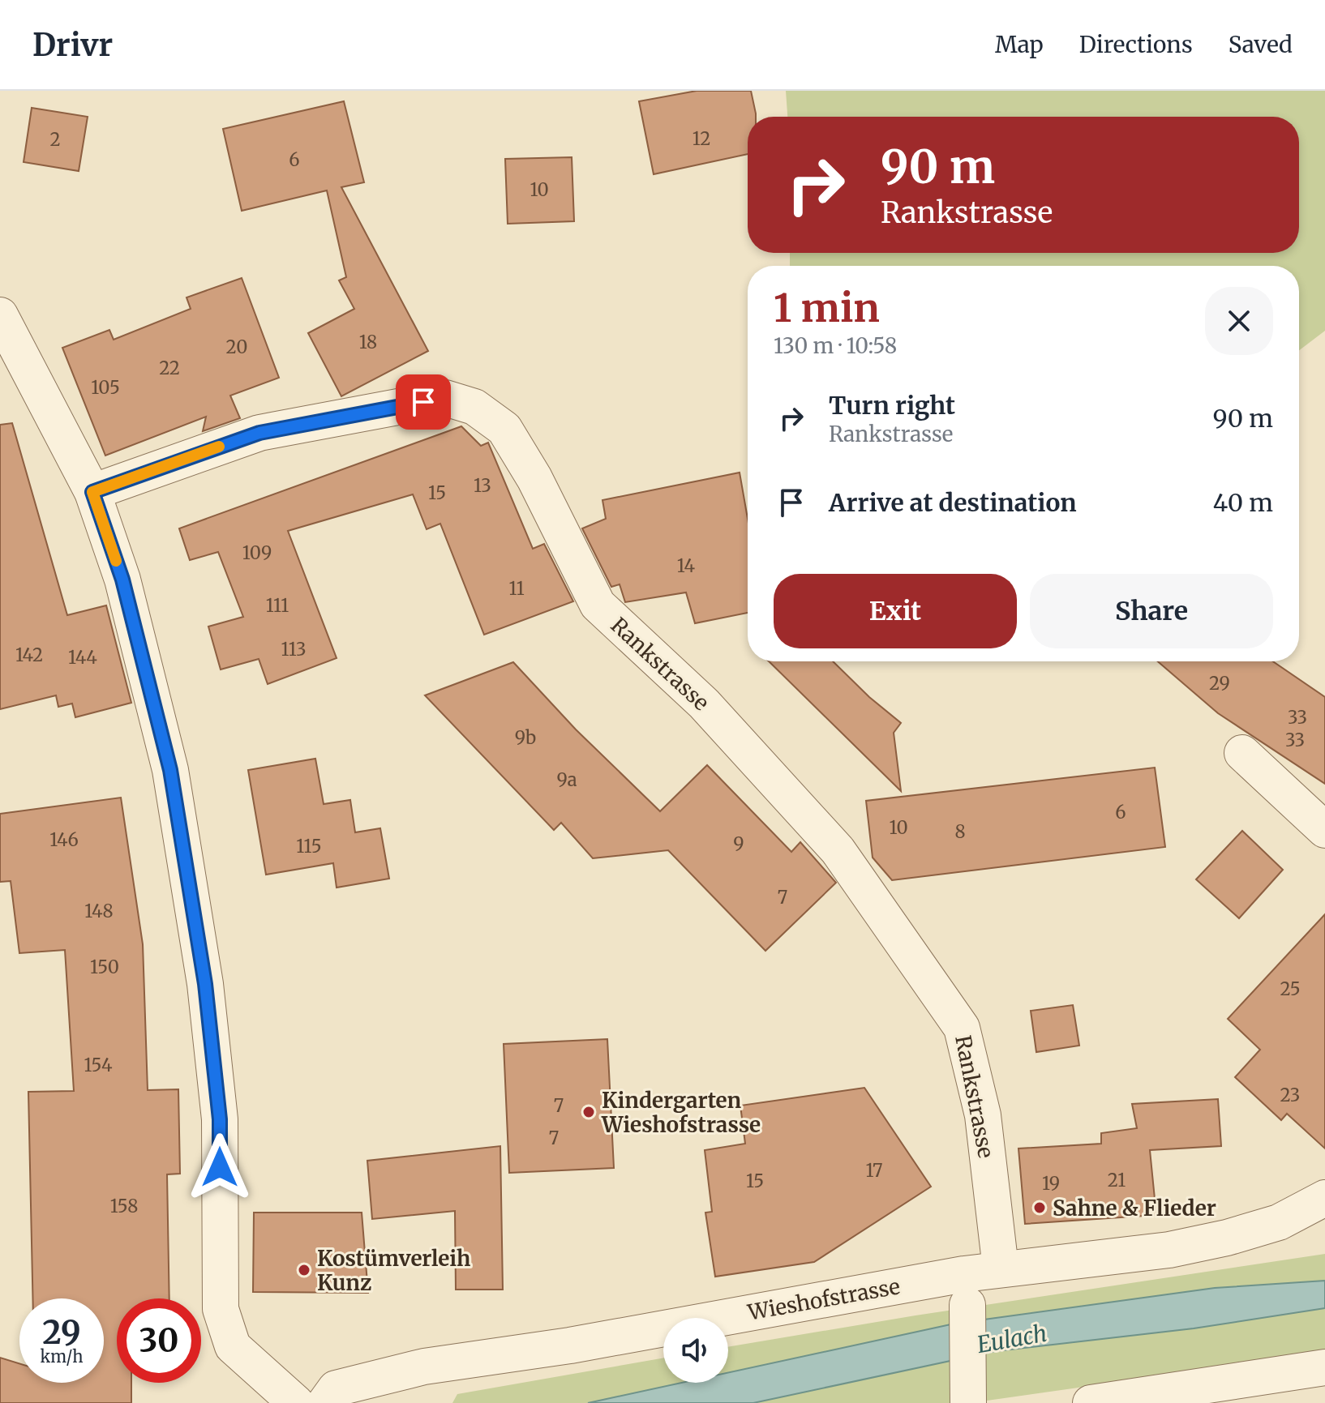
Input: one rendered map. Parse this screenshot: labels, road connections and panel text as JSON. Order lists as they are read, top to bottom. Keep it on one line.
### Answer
{"streets":{"street":["Rankstrasse","Wieshofstrasse"]},"crossings":[["Rankstrasse","Wieshofstrasse"]],"water":["Eulach"],"places":["Kindergarten Wieshofstrasse","Sahne & Flieder","Kostümverleih Kunz"],"house_numbers":["12","2","6","10","18","20","22","105","13","15","109","14","11","111","113","142","144","29","33","9b","33","9a","6","10","8","146","9","115","7","148","150","25","154","23","7","7","17","21","15","19","158"],"page":{"header":"Drivr","nav":["Map","Directions","Saved"],"turn":["90 m","Rankstrasse"],"heading":["1 min","130 m · 10:58"],"list":[{"name":"Turn right","note":"Rankstrasse","value":"90 m"},{"name":"Arrive at destination","value":"40 m"}],"buttons":["Exit","Share"],"speed":"29 km/h","limit":"30"}}
